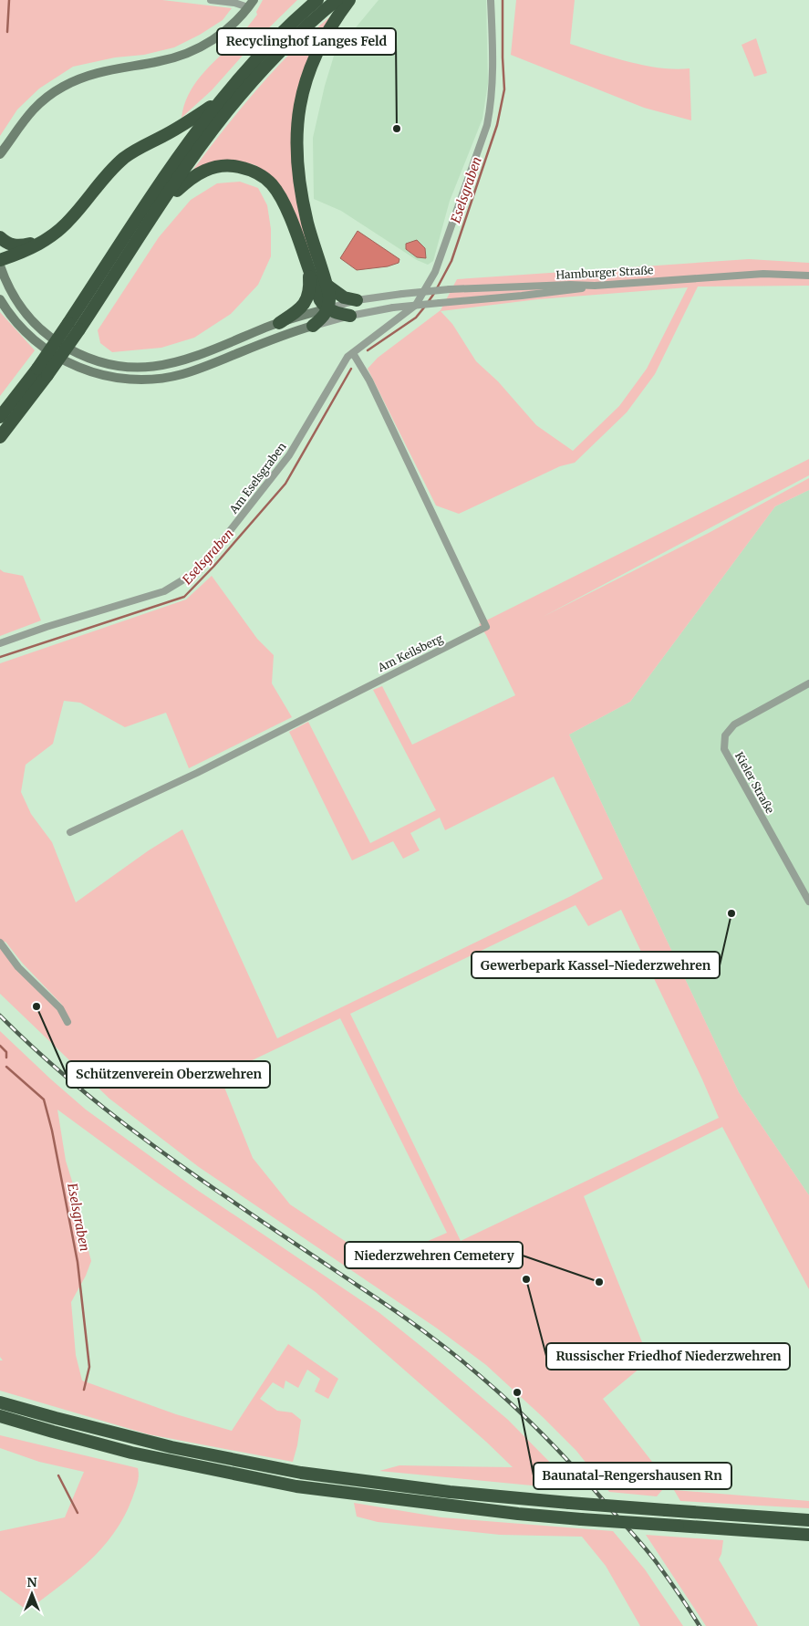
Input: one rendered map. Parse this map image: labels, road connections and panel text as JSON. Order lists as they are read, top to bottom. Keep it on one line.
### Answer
{"streets":{"street":["Hamburger Straße","Am Eselsgraben","Am Keilsberg","Kieler Straße"]},"crossings":[["Am Eselsgraben","Am Keilsberg"]],"water":["Eselsgraben"],"places":["Recyclinghof Langes Feld","Gewerbepark Kassel-Niederzwehren","Schützenverein Oberzwehren","Russischer Friedhof Niederzwehren","Niederzwehren Cemetery","Baunatal-Rengershausen Rn"],"north":"top"}
